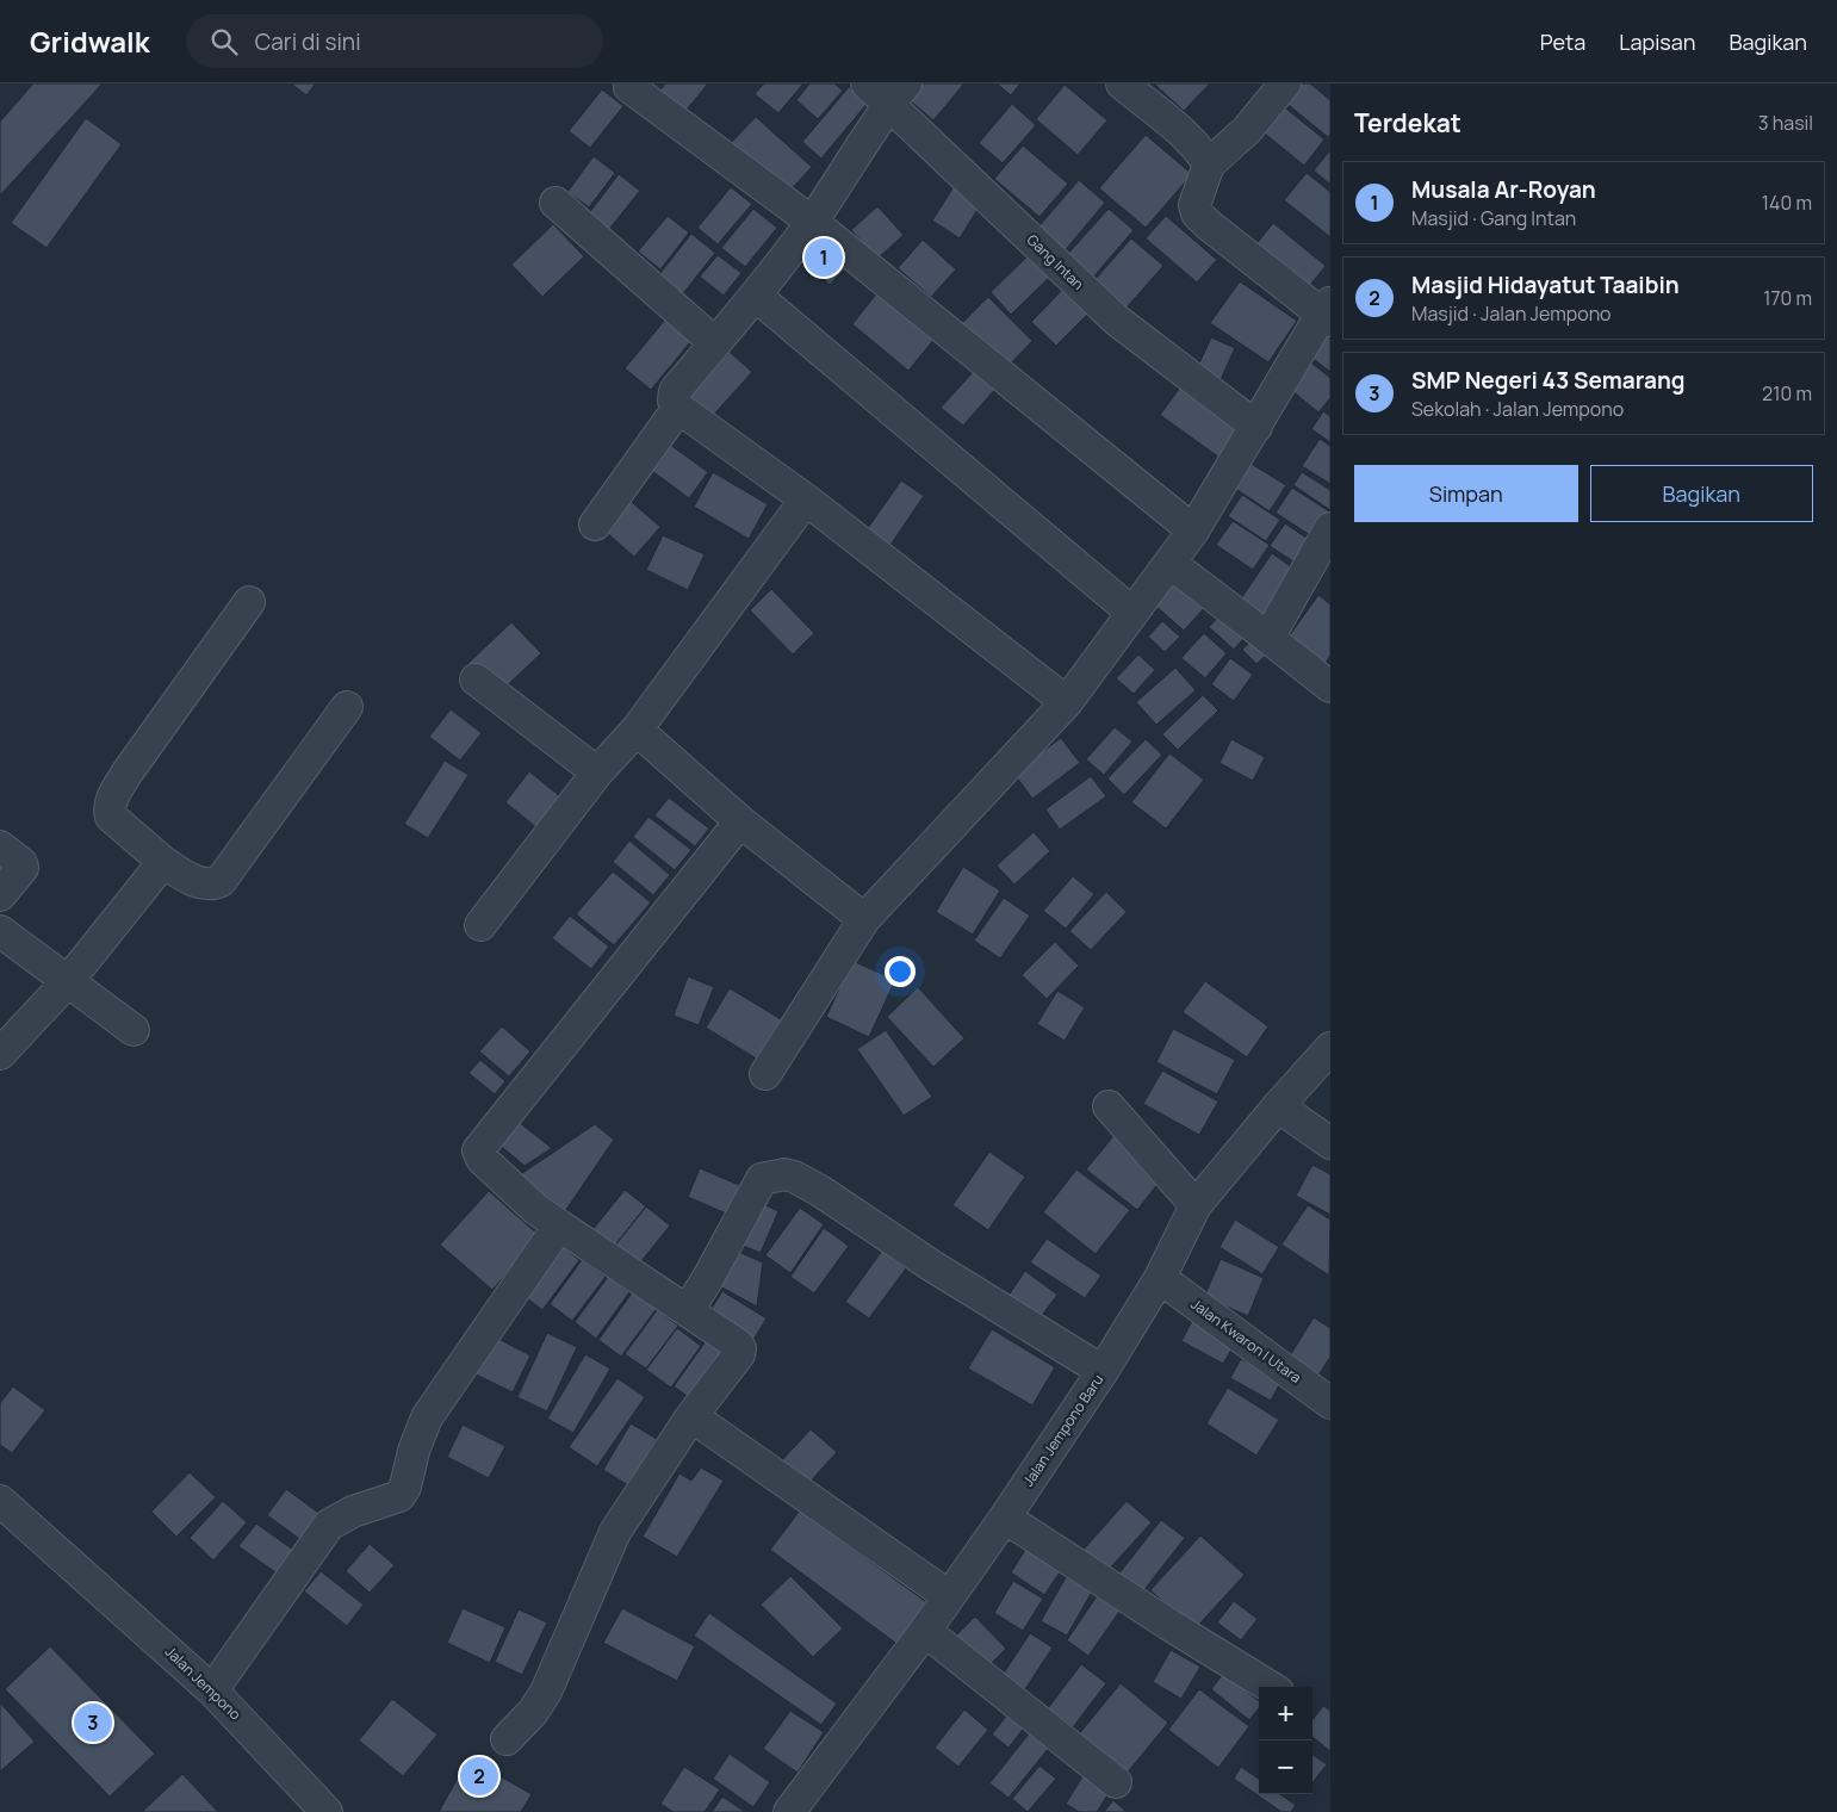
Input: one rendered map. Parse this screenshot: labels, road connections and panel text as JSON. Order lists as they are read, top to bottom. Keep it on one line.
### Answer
{"streets":{"street":["Gang Intan","Jalan Kwaron I Utara","Jalan Jempono Baru","Jalan Jempono"]},"crossings":[["Jalan Kwaron I Utara","Jalan Jempono Baru"]],"page":{"header":"Gridwalk","search":"Cari di sini","nav":["Peta","Lapisan","Bagikan"],"heading":["Terdekat","3 hasil"],"list":[{"mark":"1","name":"Musala Ar-Royan","note":"Masjid · Gang Intan","value":"140 m"},{"mark":"2","name":"Masjid Hidayatut Taaibin","note":"Masjid · Jalan Jempono","value":"170 m"},{"mark":"3","name":"SMP Negeri 43 Semarang","note":"Sekolah · Jalan Jempono","value":"210 m"}],"pins":["1","3","2"],"buttons":["Simpan","Bagikan"],"map_buttons":["+","−"]}}
